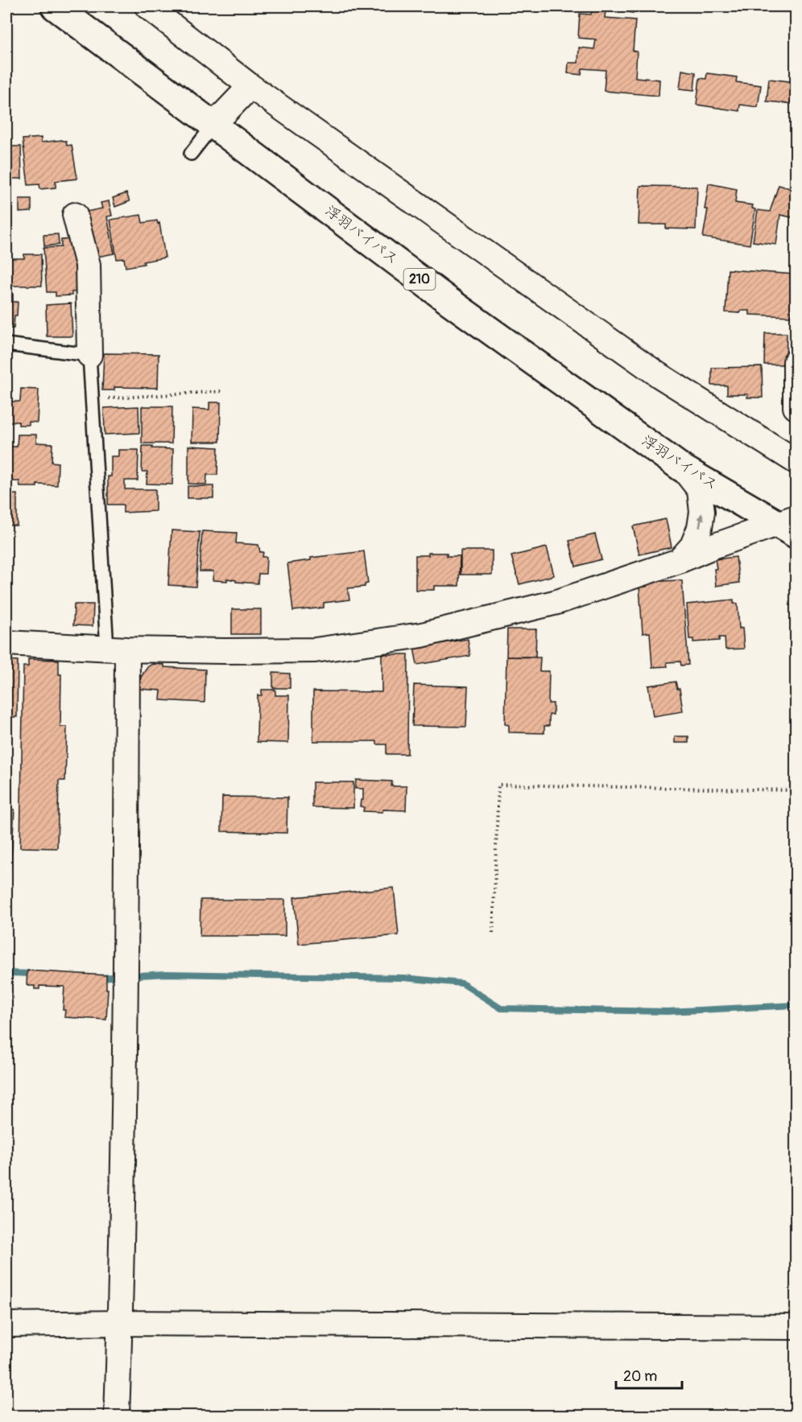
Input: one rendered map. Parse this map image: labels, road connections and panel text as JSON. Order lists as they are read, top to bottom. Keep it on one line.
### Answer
{"streets":{"highway":["浮羽バイパス","210"]},"scale_bar":"20 m"}
